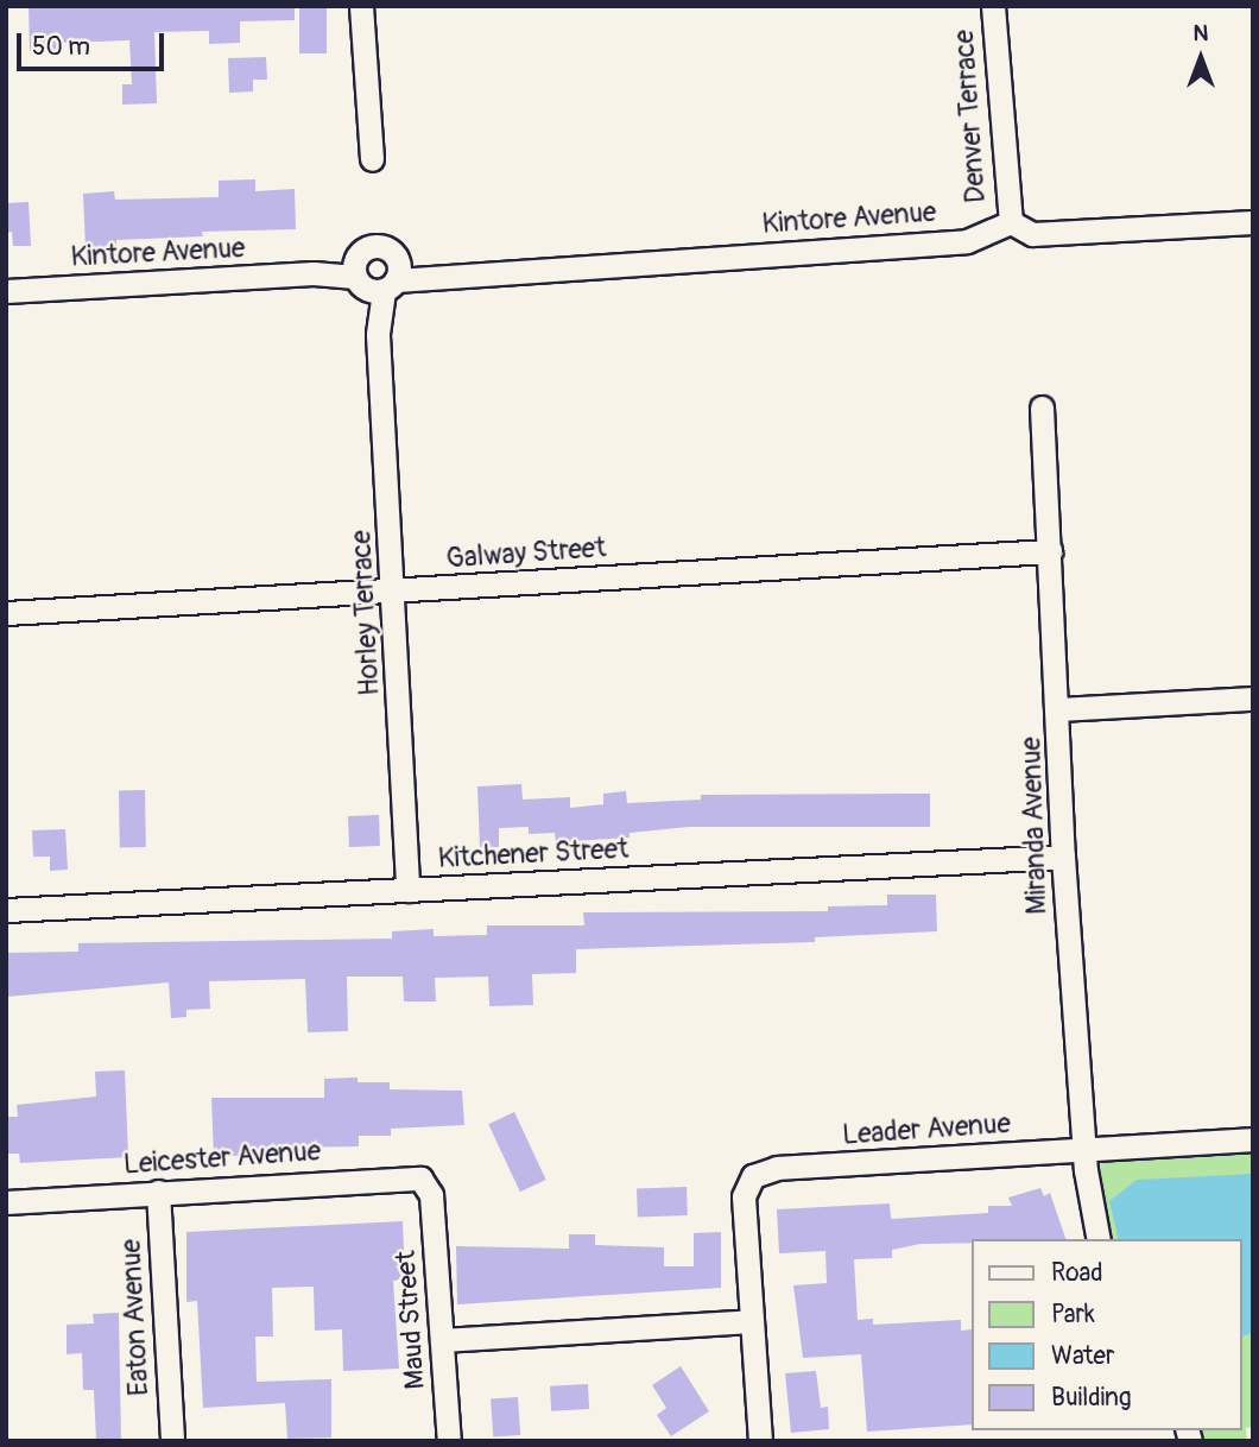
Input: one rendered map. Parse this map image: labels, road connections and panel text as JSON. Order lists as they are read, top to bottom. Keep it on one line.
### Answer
{"streets":{"street":["Denver Terrace","Kintore Avenue","Galway Street","Horley Terrace","Miranda Avenue","Kitchener Street","Leader Avenue","Leicester Avenue","Eaton Avenue","Maud Street"]},"crossings":[["Denver Terrace","Kintore Avenue"],["Kintore Avenue","Horley Terrace"],["Galway Street","Horley Terrace"],["Galway Street","Miranda Avenue"],["Horley Terrace","Kitchener Street"],["Miranda Avenue","Kitchener Street"],["Miranda Avenue","Leader Avenue"],["Leicester Avenue","Eaton Avenue"],["Leicester Avenue","Maud Street"]],"legend":["Road","Park","Water","Building"],"scale_bar":"50 m","north":"top"}
